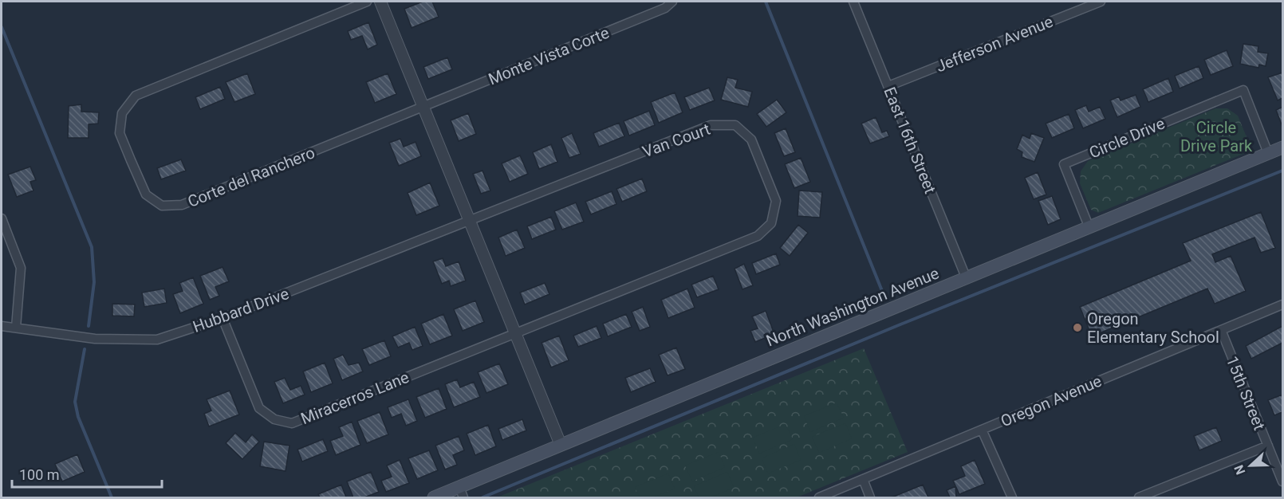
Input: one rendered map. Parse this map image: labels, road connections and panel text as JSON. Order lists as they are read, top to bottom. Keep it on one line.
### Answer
{"streets":{"main road":["North Washington Avenue"],"street":["Jefferson Avenue","Monte Vista Corte","Circle Drive","Van Court","East 16th Street","Corte del Ranchero","Hubbard Drive","15th Street","Miracerros Lane","Oregon Avenue"]},"crossings":[["Jefferson Avenue","East 16th Street"],["Monte Vista Corte","Corte del Ranchero"],["Circle Drive","North Washington Avenue"],["Van Court","Hubbard Drive"],["Van Court","Miracerros Lane"],["East 16th Street","North Washington Avenue"],["Hubbard Drive","Miracerros Lane"],["15th Street","Oregon Avenue"]],"parks":["Circle Drive Park"],"places":["Oregon Elementary School"],"scale_bar":"100 m","north":"left"}
